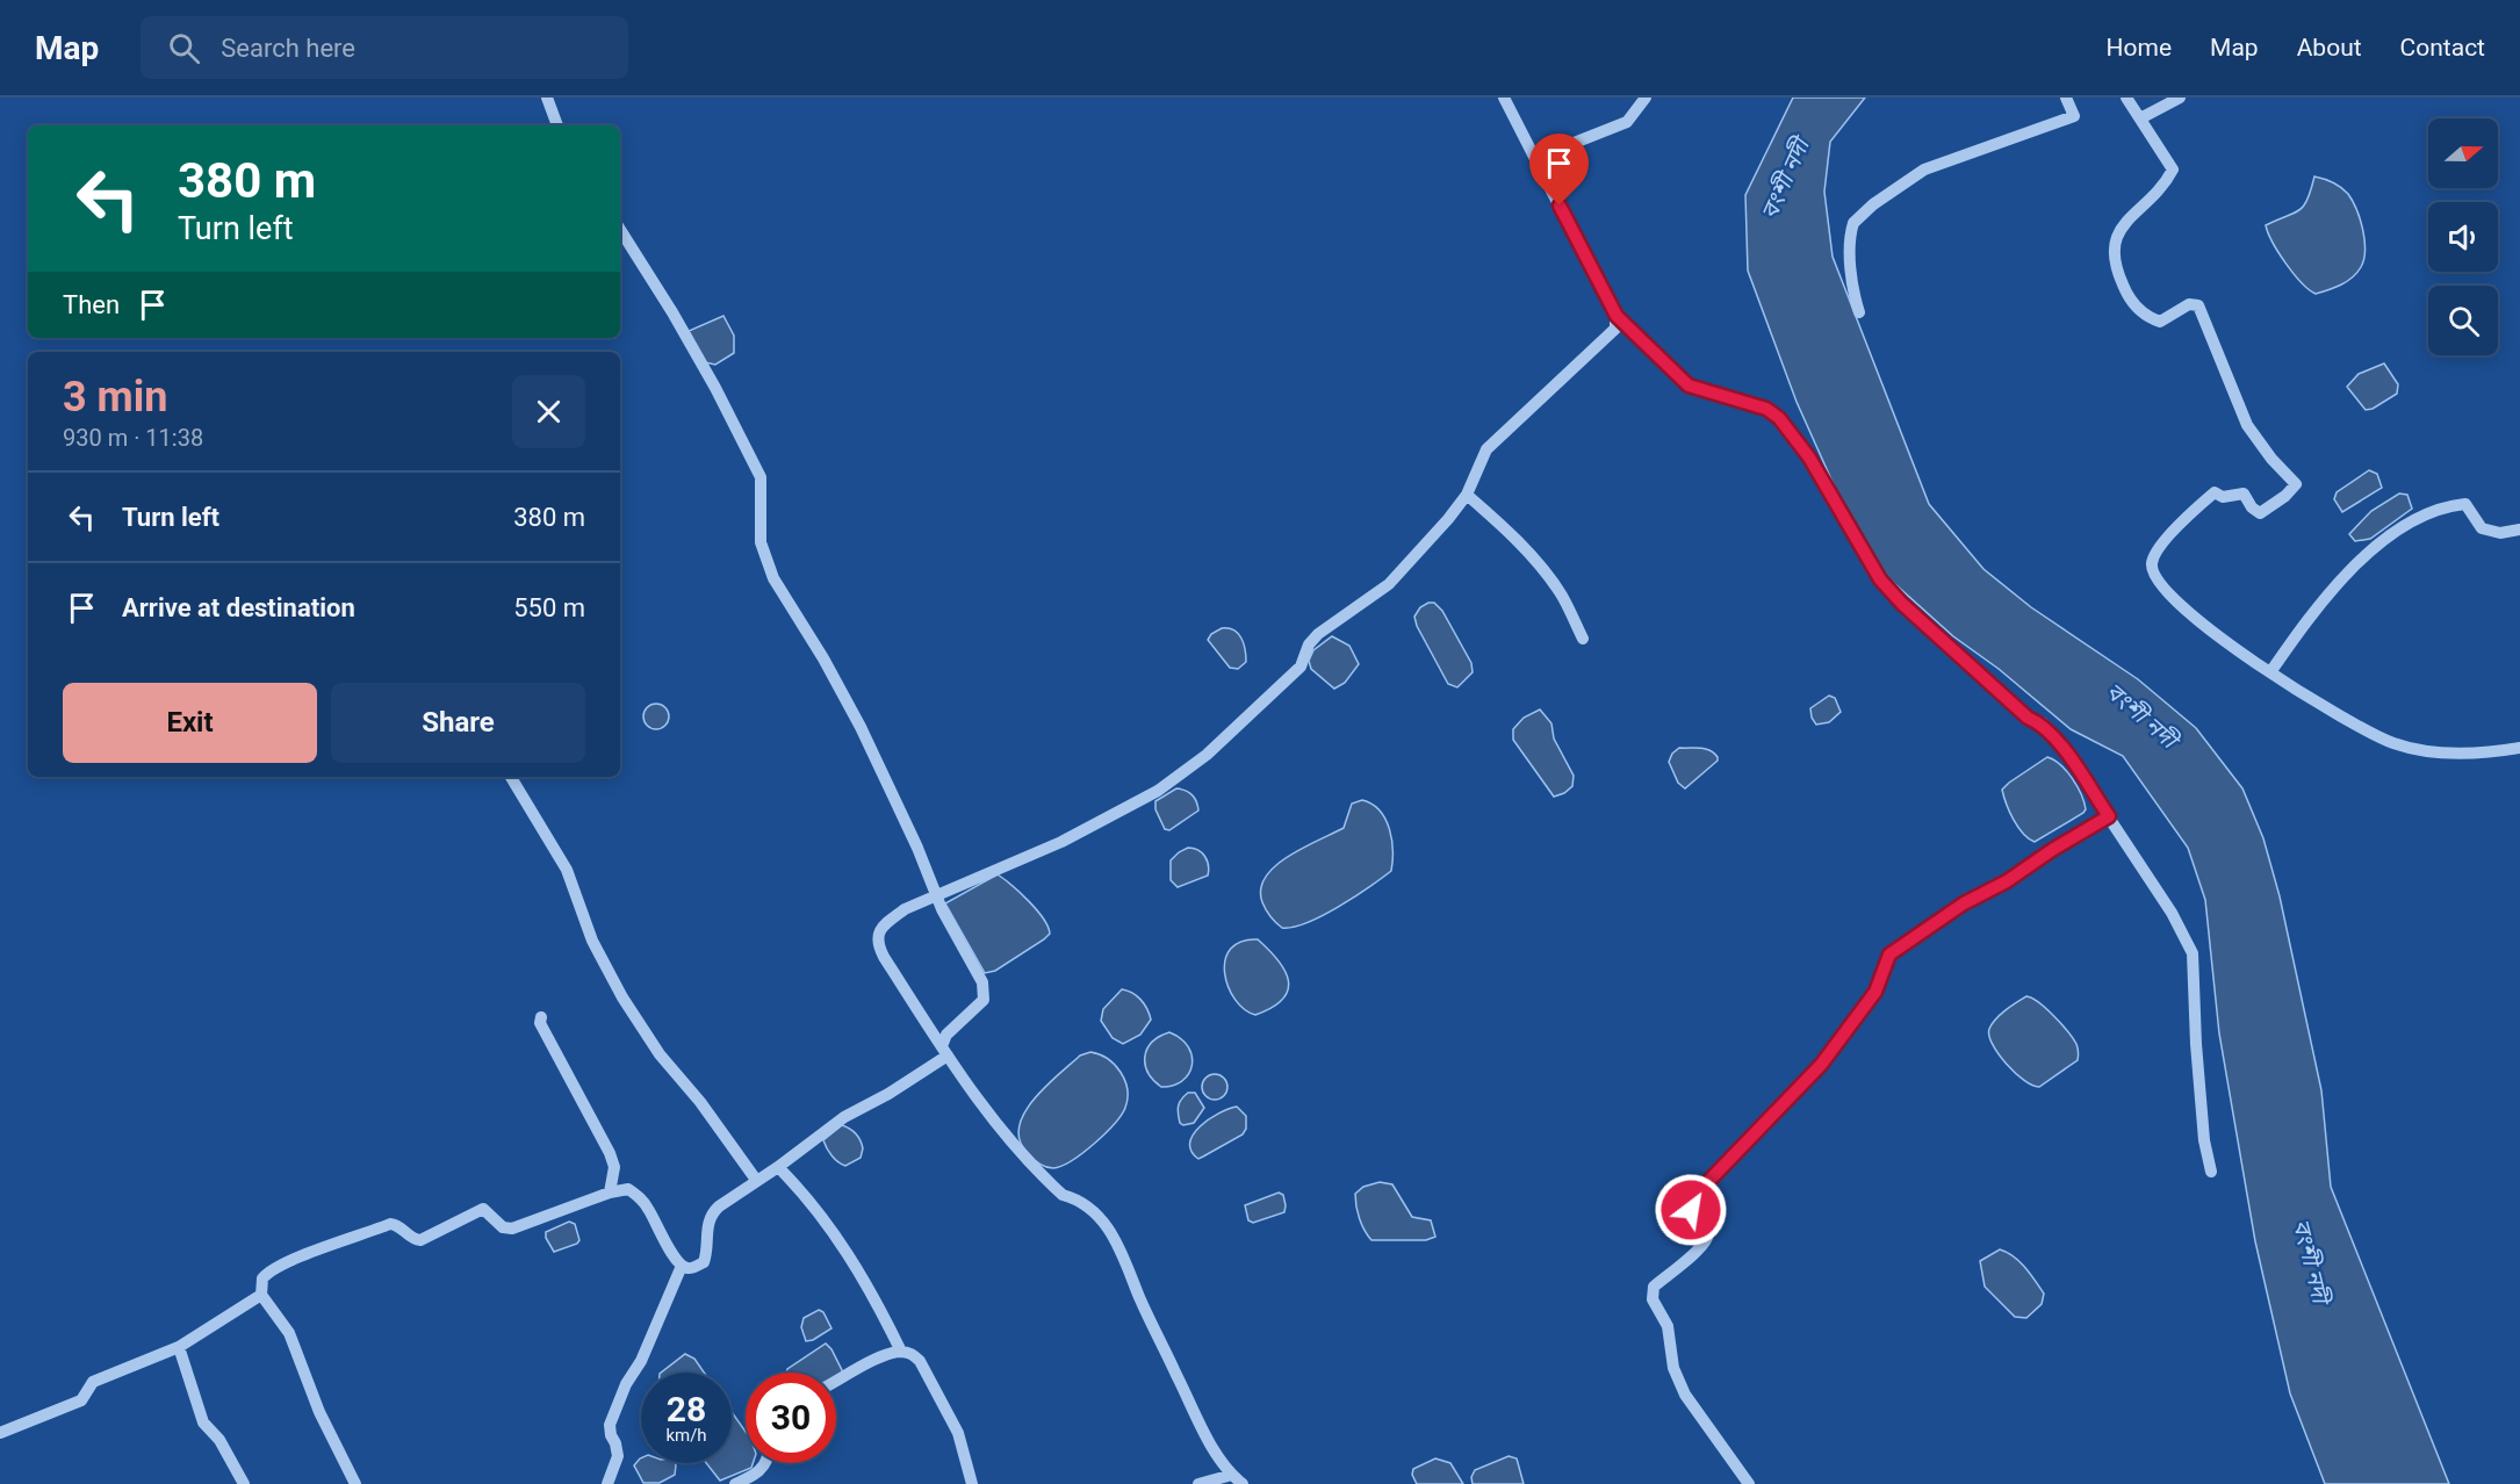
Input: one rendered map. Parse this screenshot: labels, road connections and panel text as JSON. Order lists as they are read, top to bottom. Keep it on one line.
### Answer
{"water":["বংশী নদী"],"north":"right","page":{"header":"Map","search":"Search here","nav":["Home","Map","About","Contact"],"turn":["380 m","Turn left"],"then":"Then","heading":["3 min","930 m · 11:38"],"list":[{"name":"Turn left","value":"380 m"},{"name":"Arrive at destination","value":"550 m"}],"buttons":["Exit","Share"],"speed":"28 km/h","limit":"30"}}
